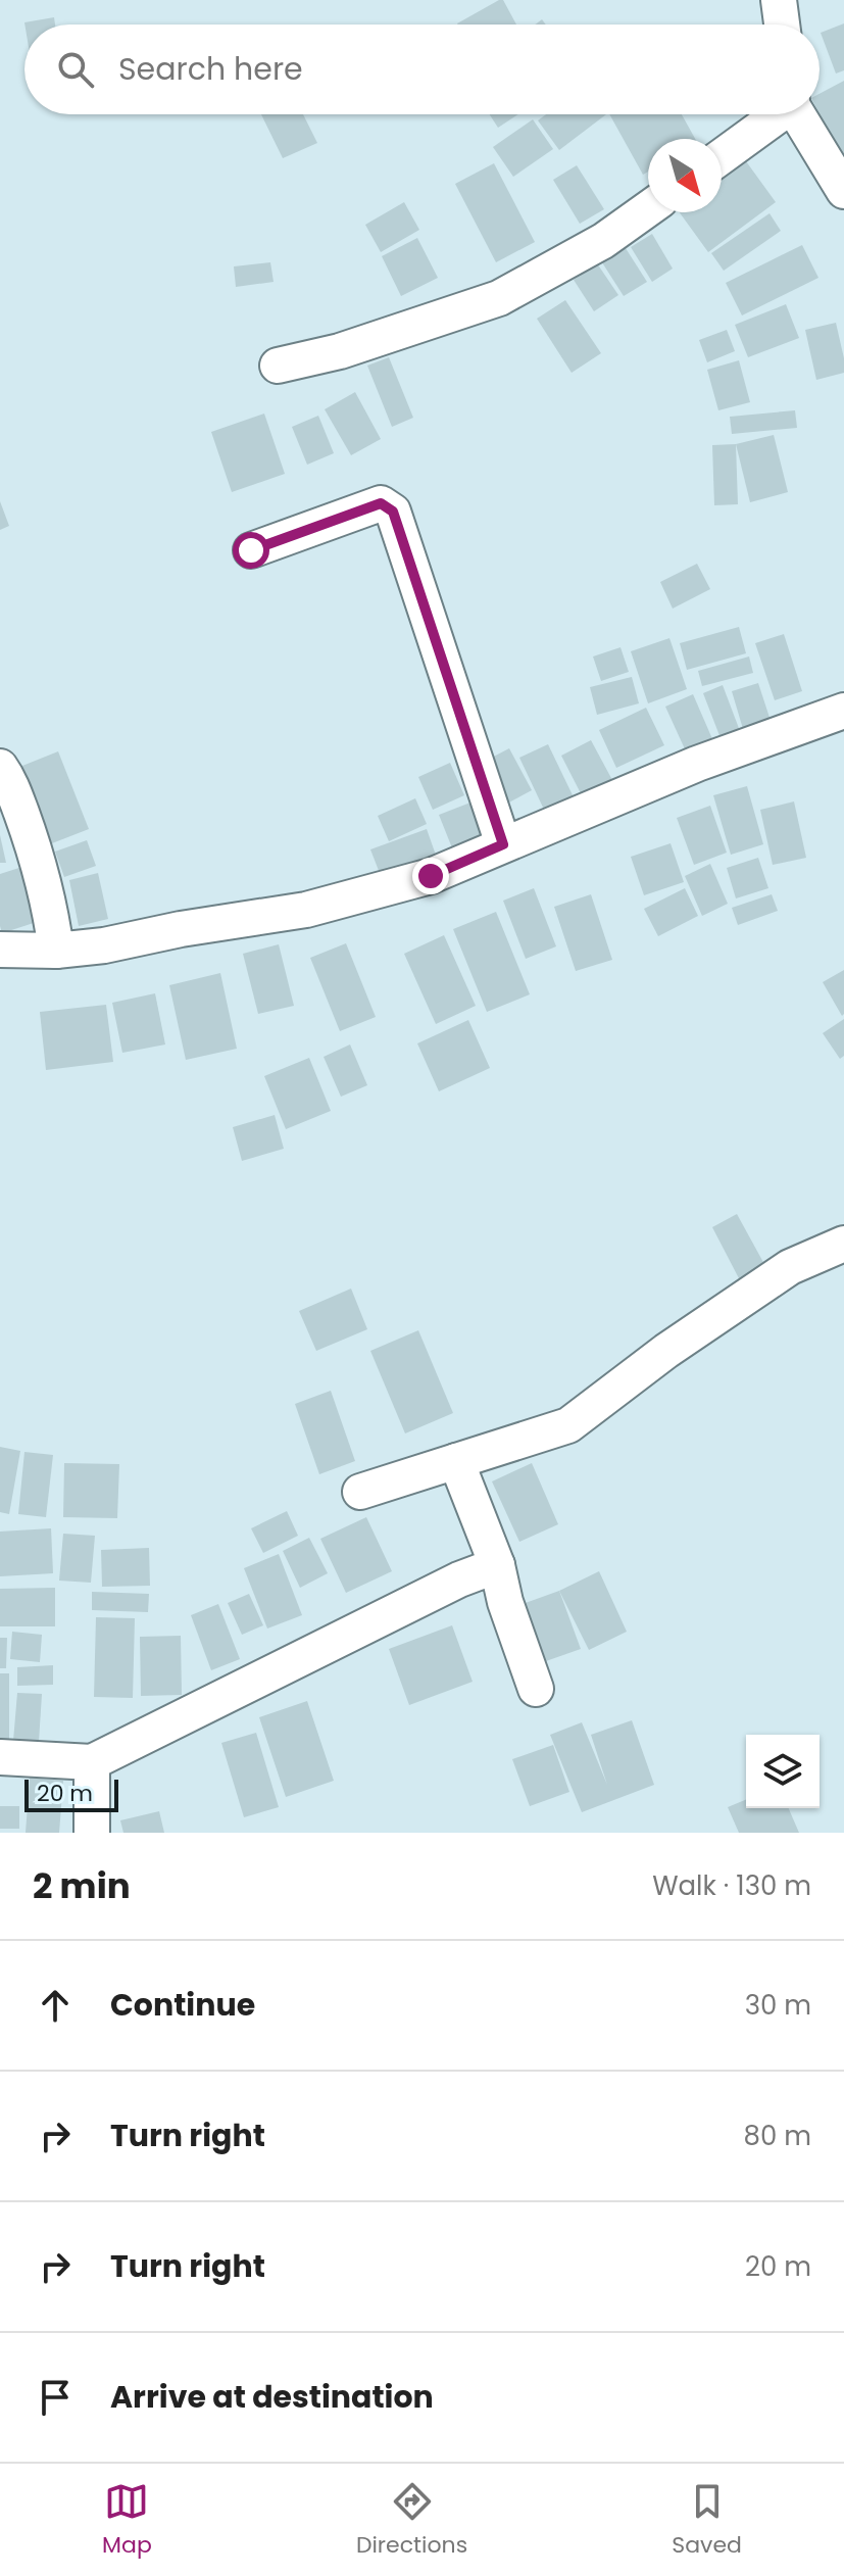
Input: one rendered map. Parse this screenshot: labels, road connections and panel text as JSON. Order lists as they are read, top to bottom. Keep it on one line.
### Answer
{"scale_bar":"20 m","north":"bottom right","page":{"search":"Search here","scale":"20 m","heading":["2 min","Walk · 130 m"],"list":[["Continue","30 m"],["Turn right","80 m"],["Turn right","20 m"],"Arrive at destination"],"nav":["Map","Directions","Saved"]}}
